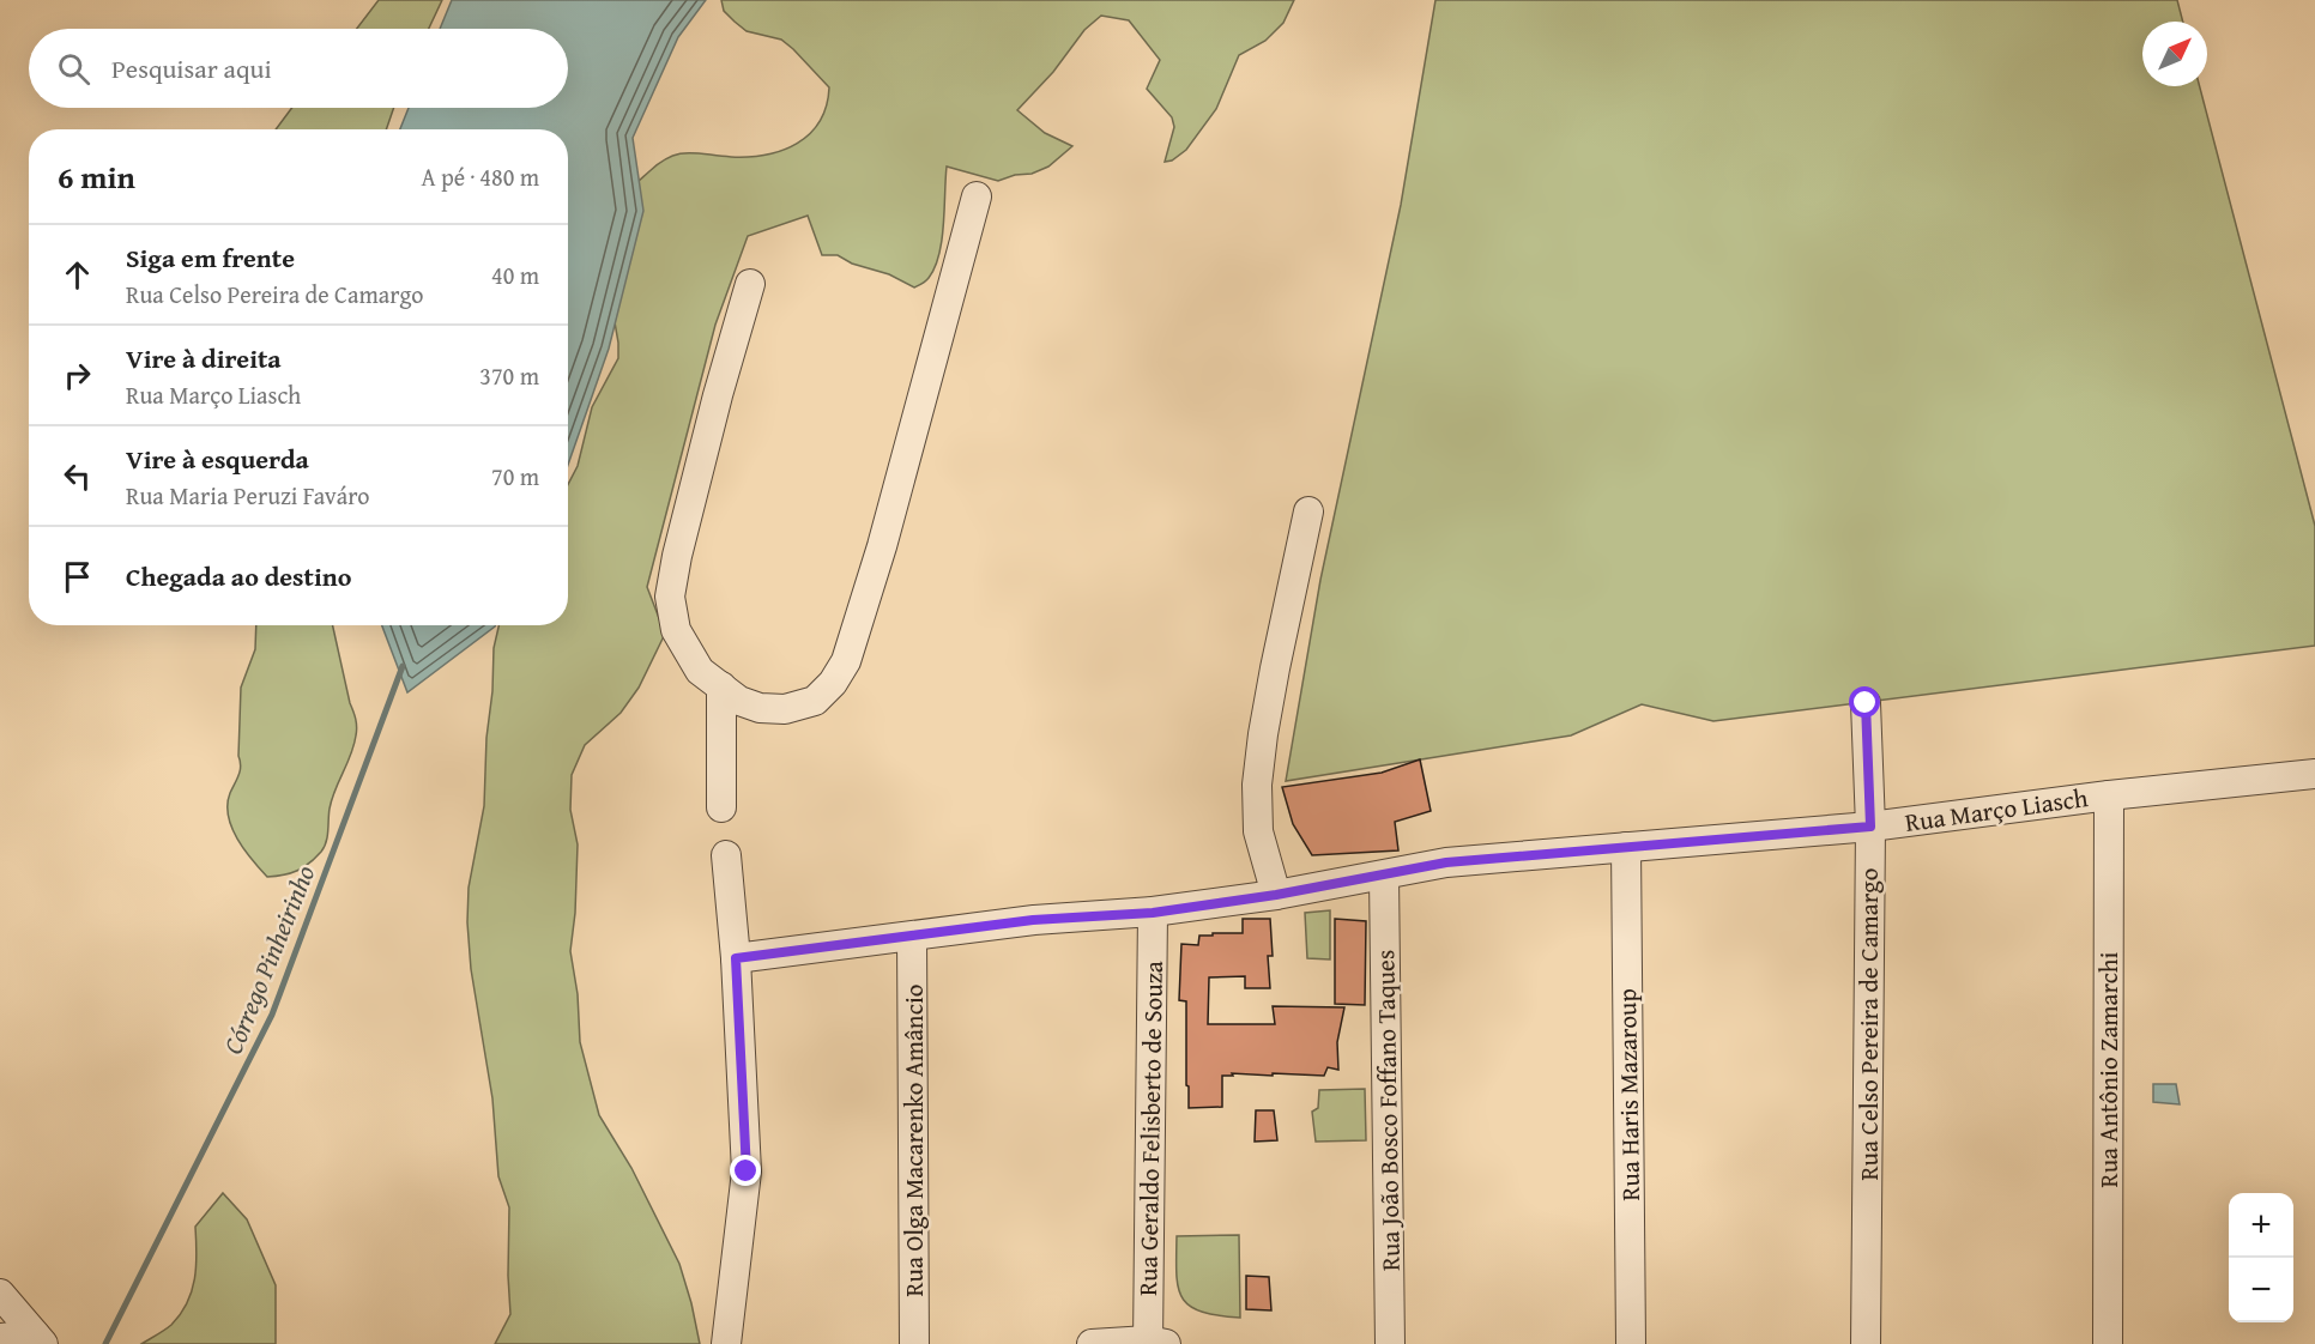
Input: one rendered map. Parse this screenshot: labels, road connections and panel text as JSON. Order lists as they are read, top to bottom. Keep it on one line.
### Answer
{"streets":{"street":["Rua Março Liasch","Rua Celso Pereira de Camargo","Rua Antônio Zamarchi","Rua Haris Mazaroup","Rua João Bosco Foffano Taques","Rua Geraldo Felisberto de Souza","Rua Olga Macarenko Amâncio"]},"crossings":[["Rua Março Liasch","Rua Celso Pereira de Camargo"],["Rua Março Liasch","Rua Antônio Zamarchi"],["Rua Março Liasch","Rua Haris Mazaroup"],["Rua Março Liasch","Rua João Bosco Foffano Taques"],["Rua Março Liasch","Rua Geraldo Felisberto de Souza"],["Rua Março Liasch","Rua Olga Macarenko Amâncio"]],"water":["Córrego Pinheirinho"],"north":"top right","page":{"search":"Pesquisar aqui","heading":["6 min","A pé · 480 m"],"list":[["Siga em frente","Rua Celso Pereira de Camargo","40 m"],["Vire à direita","Rua Março Liasch","370 m"],["Vire à esquerda","Rua Maria Peruzi Faváro","70 m"],"Chegada ao destino"],"map_buttons":["+","−"]}}
